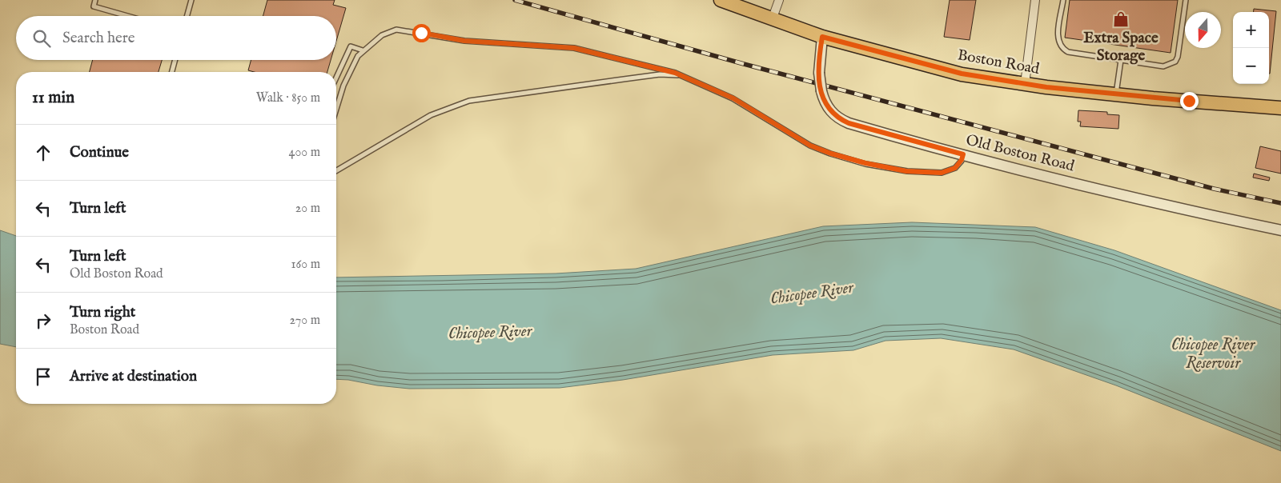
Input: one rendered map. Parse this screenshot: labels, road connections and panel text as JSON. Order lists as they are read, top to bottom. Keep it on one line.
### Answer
{"streets":{"main road":["Boston Road"],"street":["Old Boston Road"]},"crossings":[["Boston Road","Old Boston Road"]],"water":["Chicopee River","Chicopee River Reservoir"],"places":{"shop":["Extra Space Storage"]},"north":"bottom","page":{"map_buttons":["+","−"],"search":"Search here","heading":["11 min","Walk · 850 m"],"list":[["Continue","400 m"],["Turn left","20 m"],["Turn left","Old Boston Road","160 m"],["Turn right","Boston Road","270 m"],"Arrive at destination"]}}
